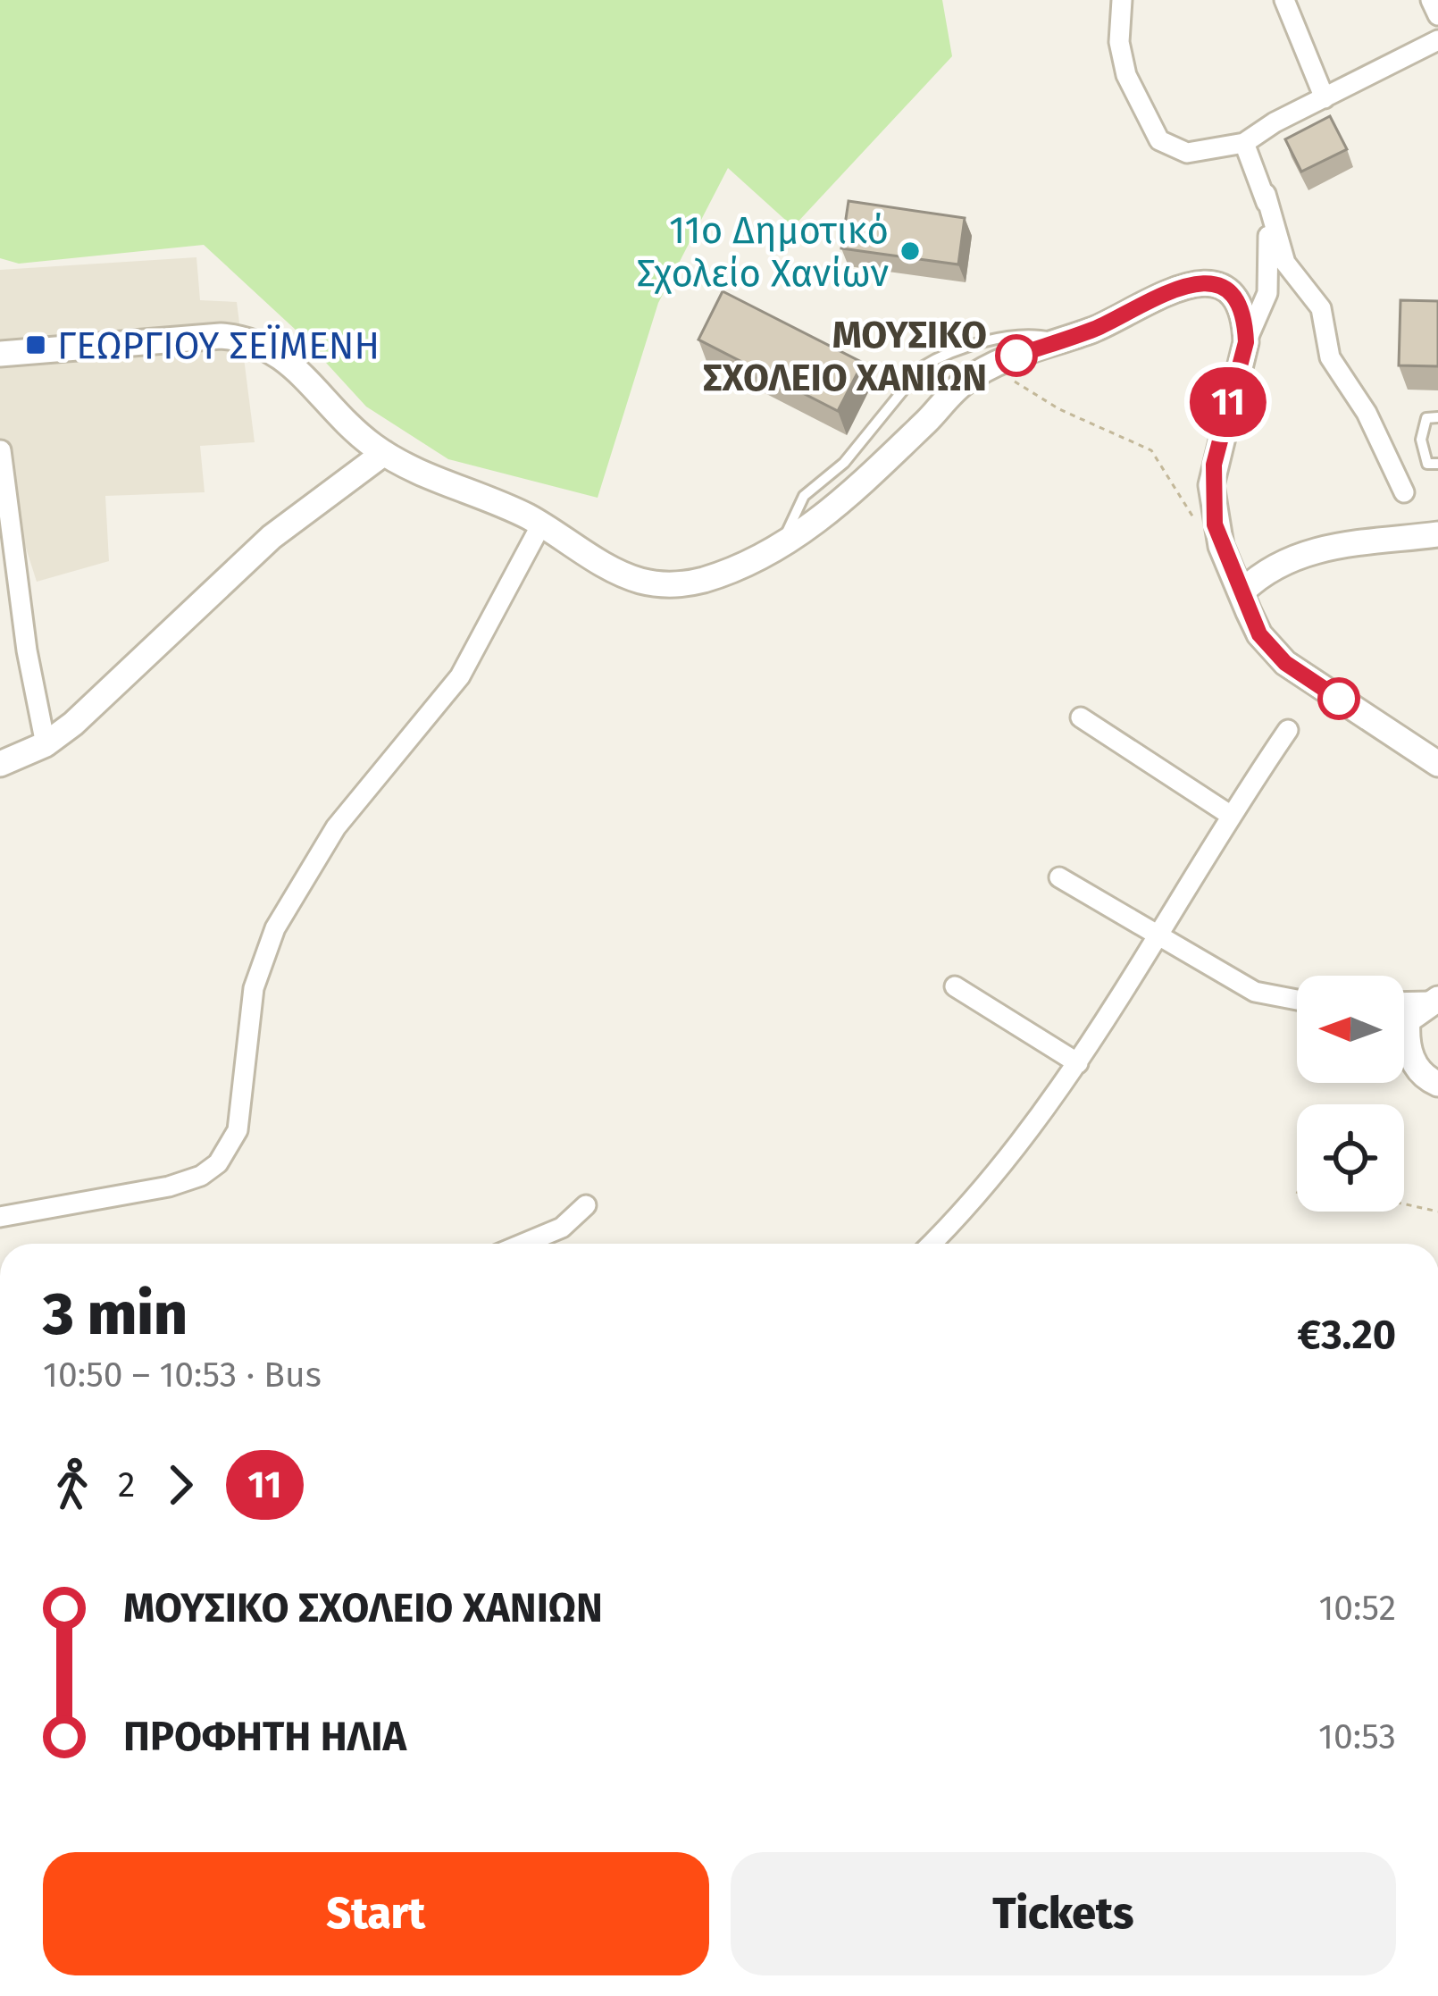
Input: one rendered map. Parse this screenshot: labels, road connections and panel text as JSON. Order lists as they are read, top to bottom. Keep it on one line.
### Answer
{"places":{"other":["11o Δημοτικό Σχολείο Χανίων","ΜΟΥΣΙΚΟ ΣΧΟΛΕΙΟ ΧΑΝΙΩΝ"],"transit":["ΓΕΩΡΓΙΟΥ ΣΕΪΜΕΝΗ"]},"lines":["bus line 11"],"north":"left","page":{"on_map":"11","heading":["3 min","10:50 – 10:53 · Bus","€3.20"],"legs":["2","11"],"list":[{"name":"ΜΟΥΣΙΚΟ ΣΧΟΛΕΙΟ ΧΑΝΙΩΝ","value":"10:52"},{"name":"ΠΡΟΦΗΤΗ ΗΛΙΑ","value":"10:53"}],"buttons":["Start","Tickets"]}}
